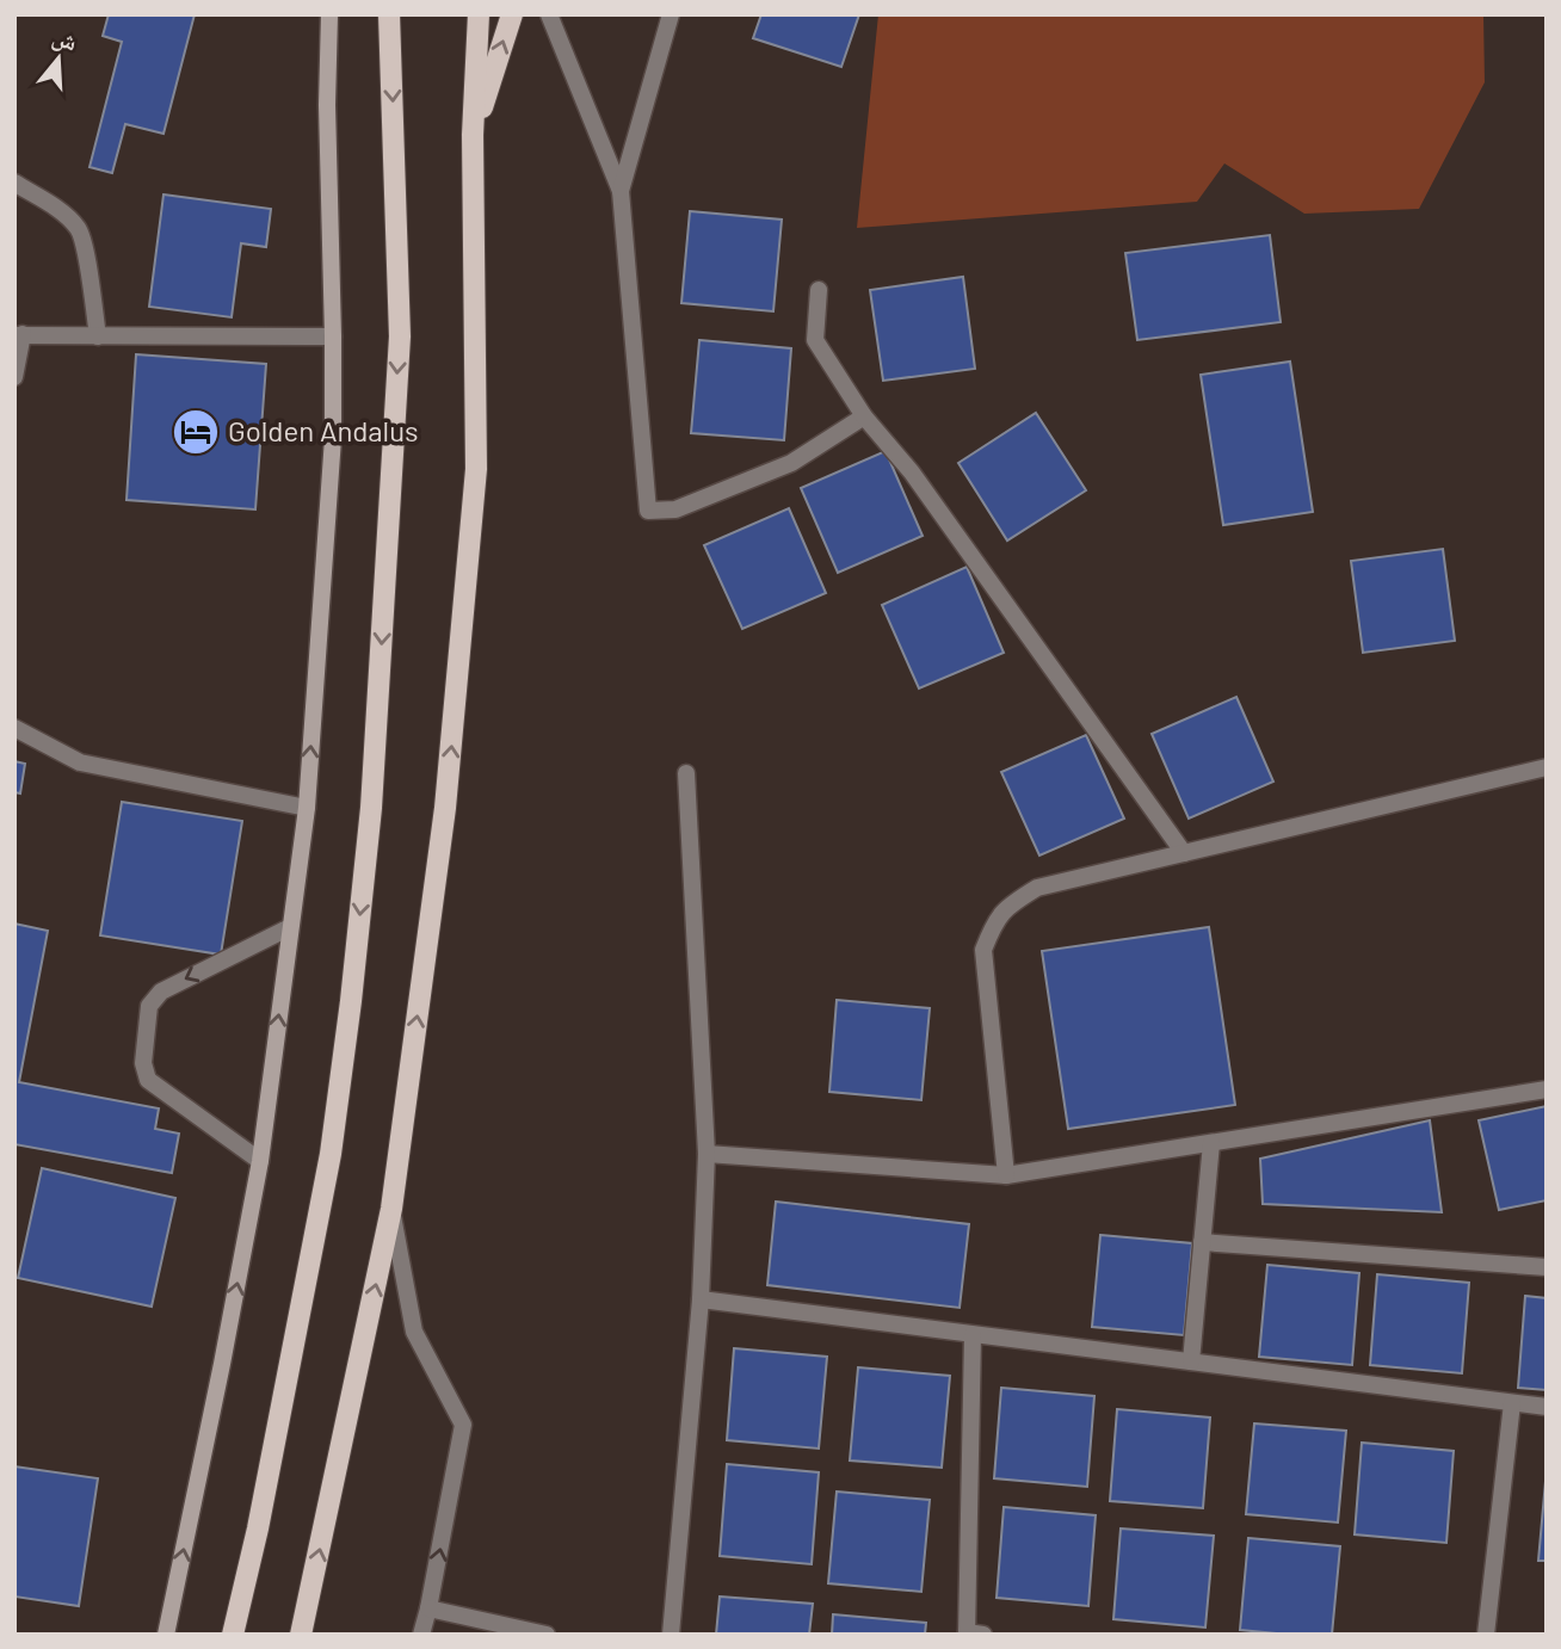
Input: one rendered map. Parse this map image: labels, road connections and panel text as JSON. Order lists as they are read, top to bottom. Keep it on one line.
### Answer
{"places":{"hotel":["Golden Andalus"]},"north":"top"}
